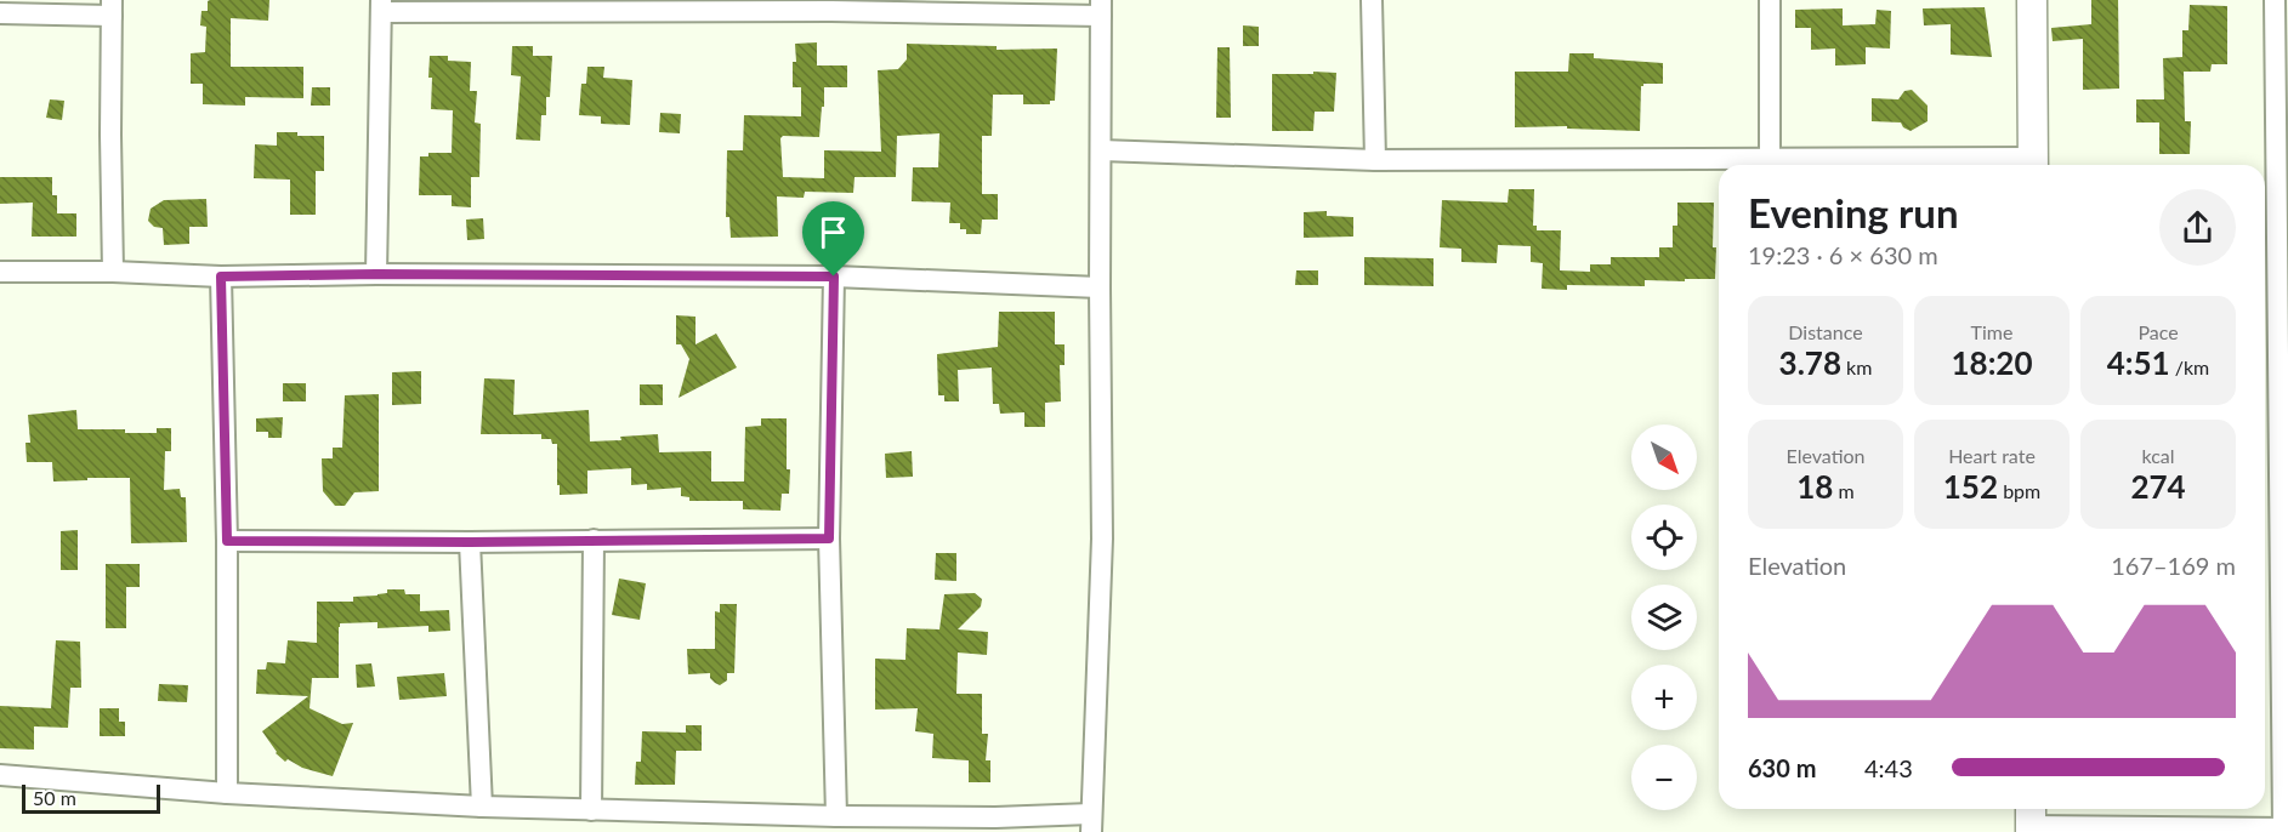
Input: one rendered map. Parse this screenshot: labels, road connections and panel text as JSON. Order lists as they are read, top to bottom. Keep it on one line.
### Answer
{"scale_bar":"50 m","north":"bottom right","page":{"heading":["Evening run","19:23 · 6 × 630 m"],"stats":[["Distance","3.78 km"],["Time","18:20"],["Pace","4:51 /km"],["Elevation","18 m"],["Heart rate","152 bpm"],["kcal","274"]],"map_buttons":["+","−"],"chart":["Elevation","167–169 m"],"list":[{"name":"630 m","note":"4:43"}],"scale":"50 m"}}
